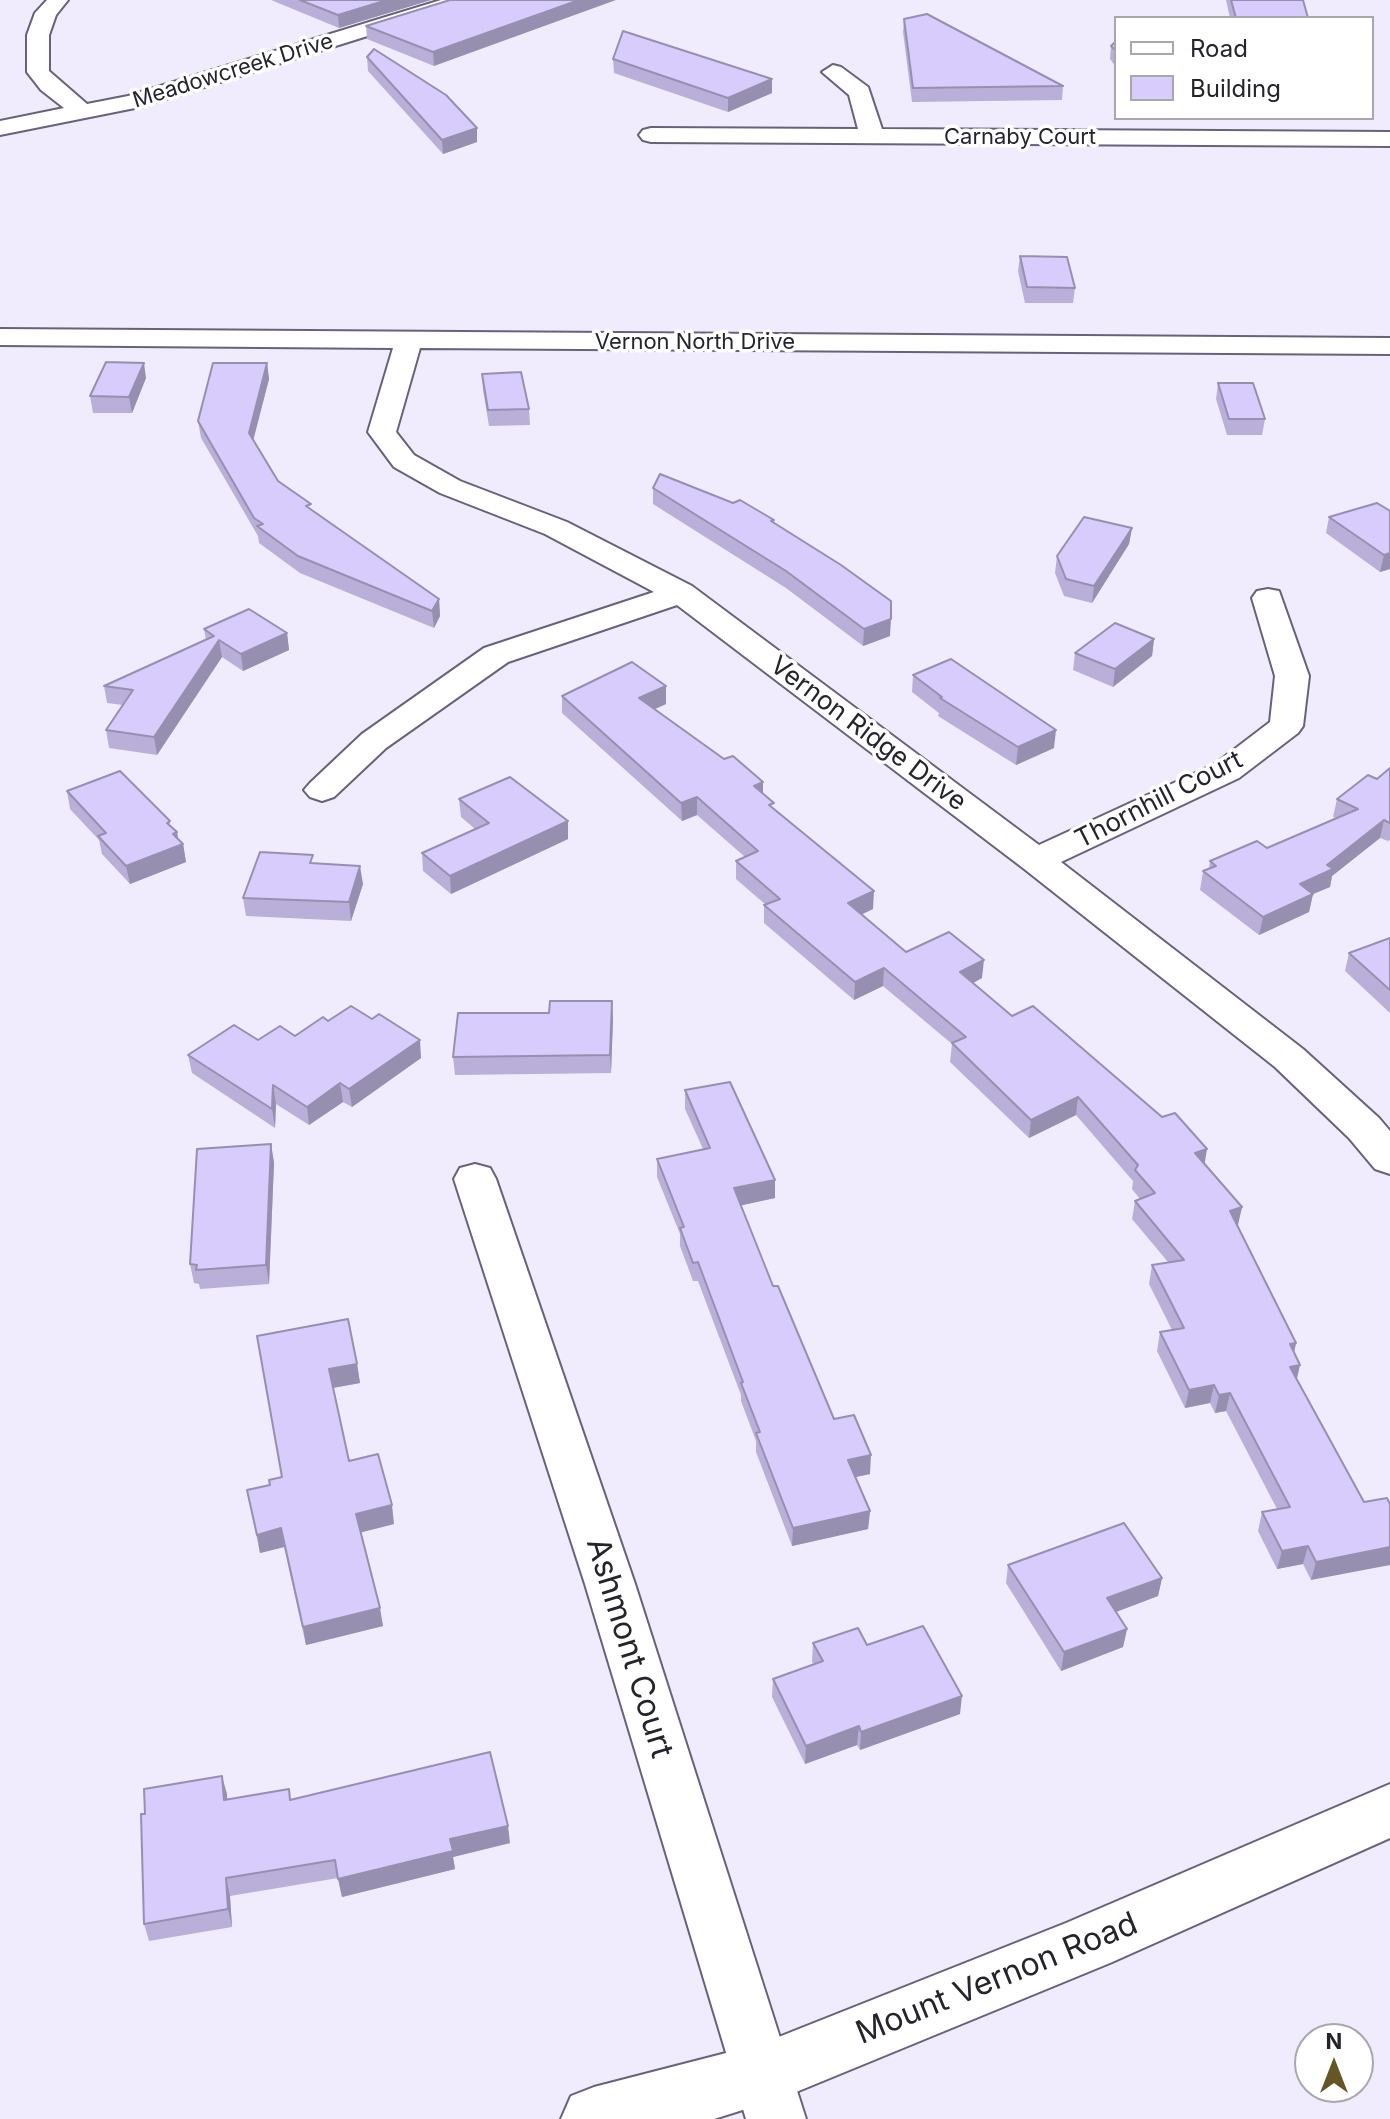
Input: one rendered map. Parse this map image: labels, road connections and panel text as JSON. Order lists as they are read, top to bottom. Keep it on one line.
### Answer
{"streets":{"main road":["Mount Vernon Road"],"street":["Meadowcreek Drive","Carnaby Court","Vernon North Drive","Vernon Ridge Drive","Thornhill Court","Ashmont Court"]},"crossings":[["Vernon North Drive","Vernon Ridge Drive"],["Vernon Ridge Drive","Thornhill Court"],["Ashmont Court","Mount Vernon Road"]],"legend":["Road","Building"],"north":"top"}
